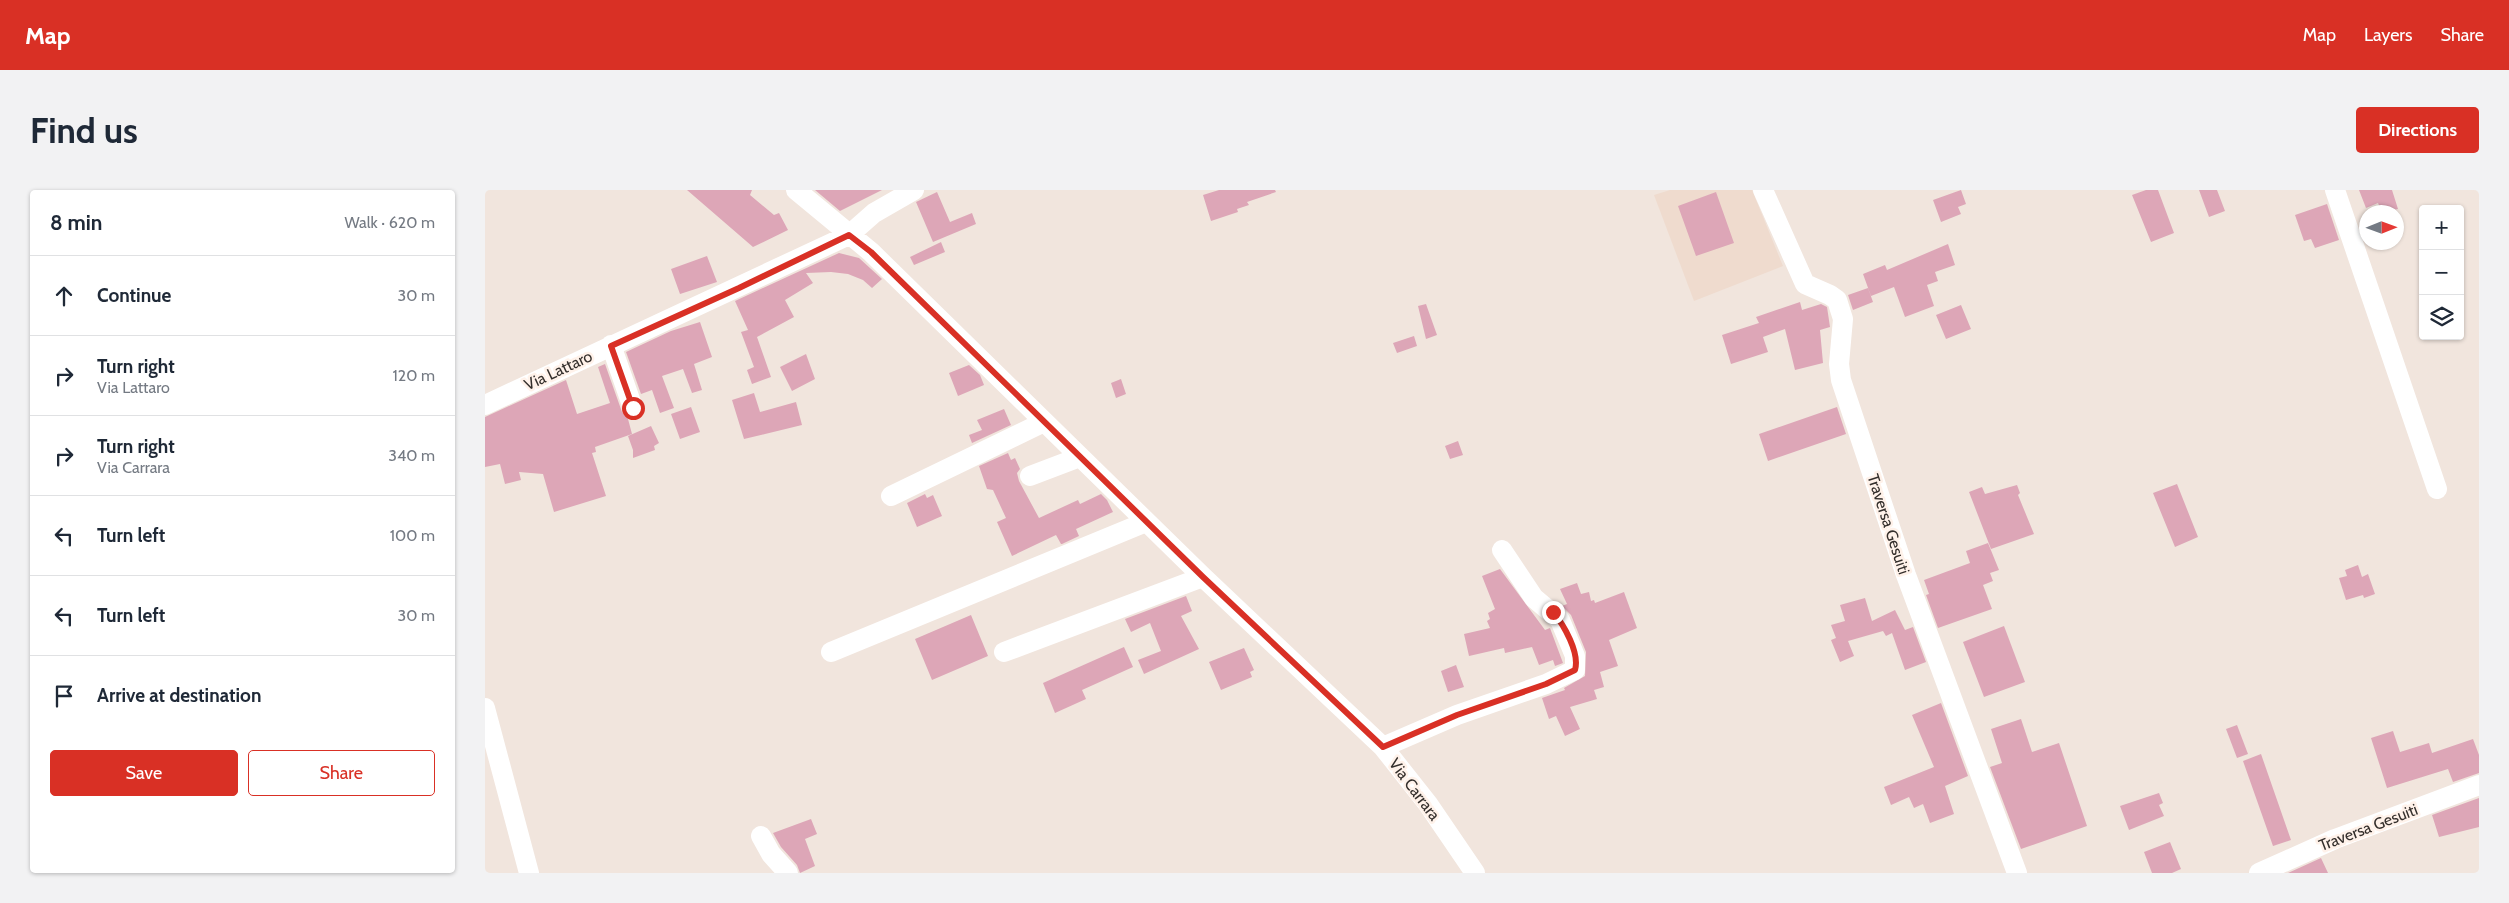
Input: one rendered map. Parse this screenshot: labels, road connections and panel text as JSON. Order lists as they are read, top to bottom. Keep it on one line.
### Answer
{"streets":{"street":["Via Lattaro","Traversa Gesuiti","Via Carrara"]},"crossings":[["Via Lattaro","Via Carrara"]],"north":"right","page":{"header":"Map","nav":["Map","Layers","Share"],"buttons":["Directions",["Save","Share"]],"title":"Find us","heading":["8 min","Walk · 620 m"],"map_buttons":["+","−"],"list":[["Continue","30 m"],["Turn right","Via Lattaro","120 m"],["Turn right","Via Carrara","340 m"],["Turn left","100 m"],["Turn left","30 m"],"Arrive at destination"]}}
